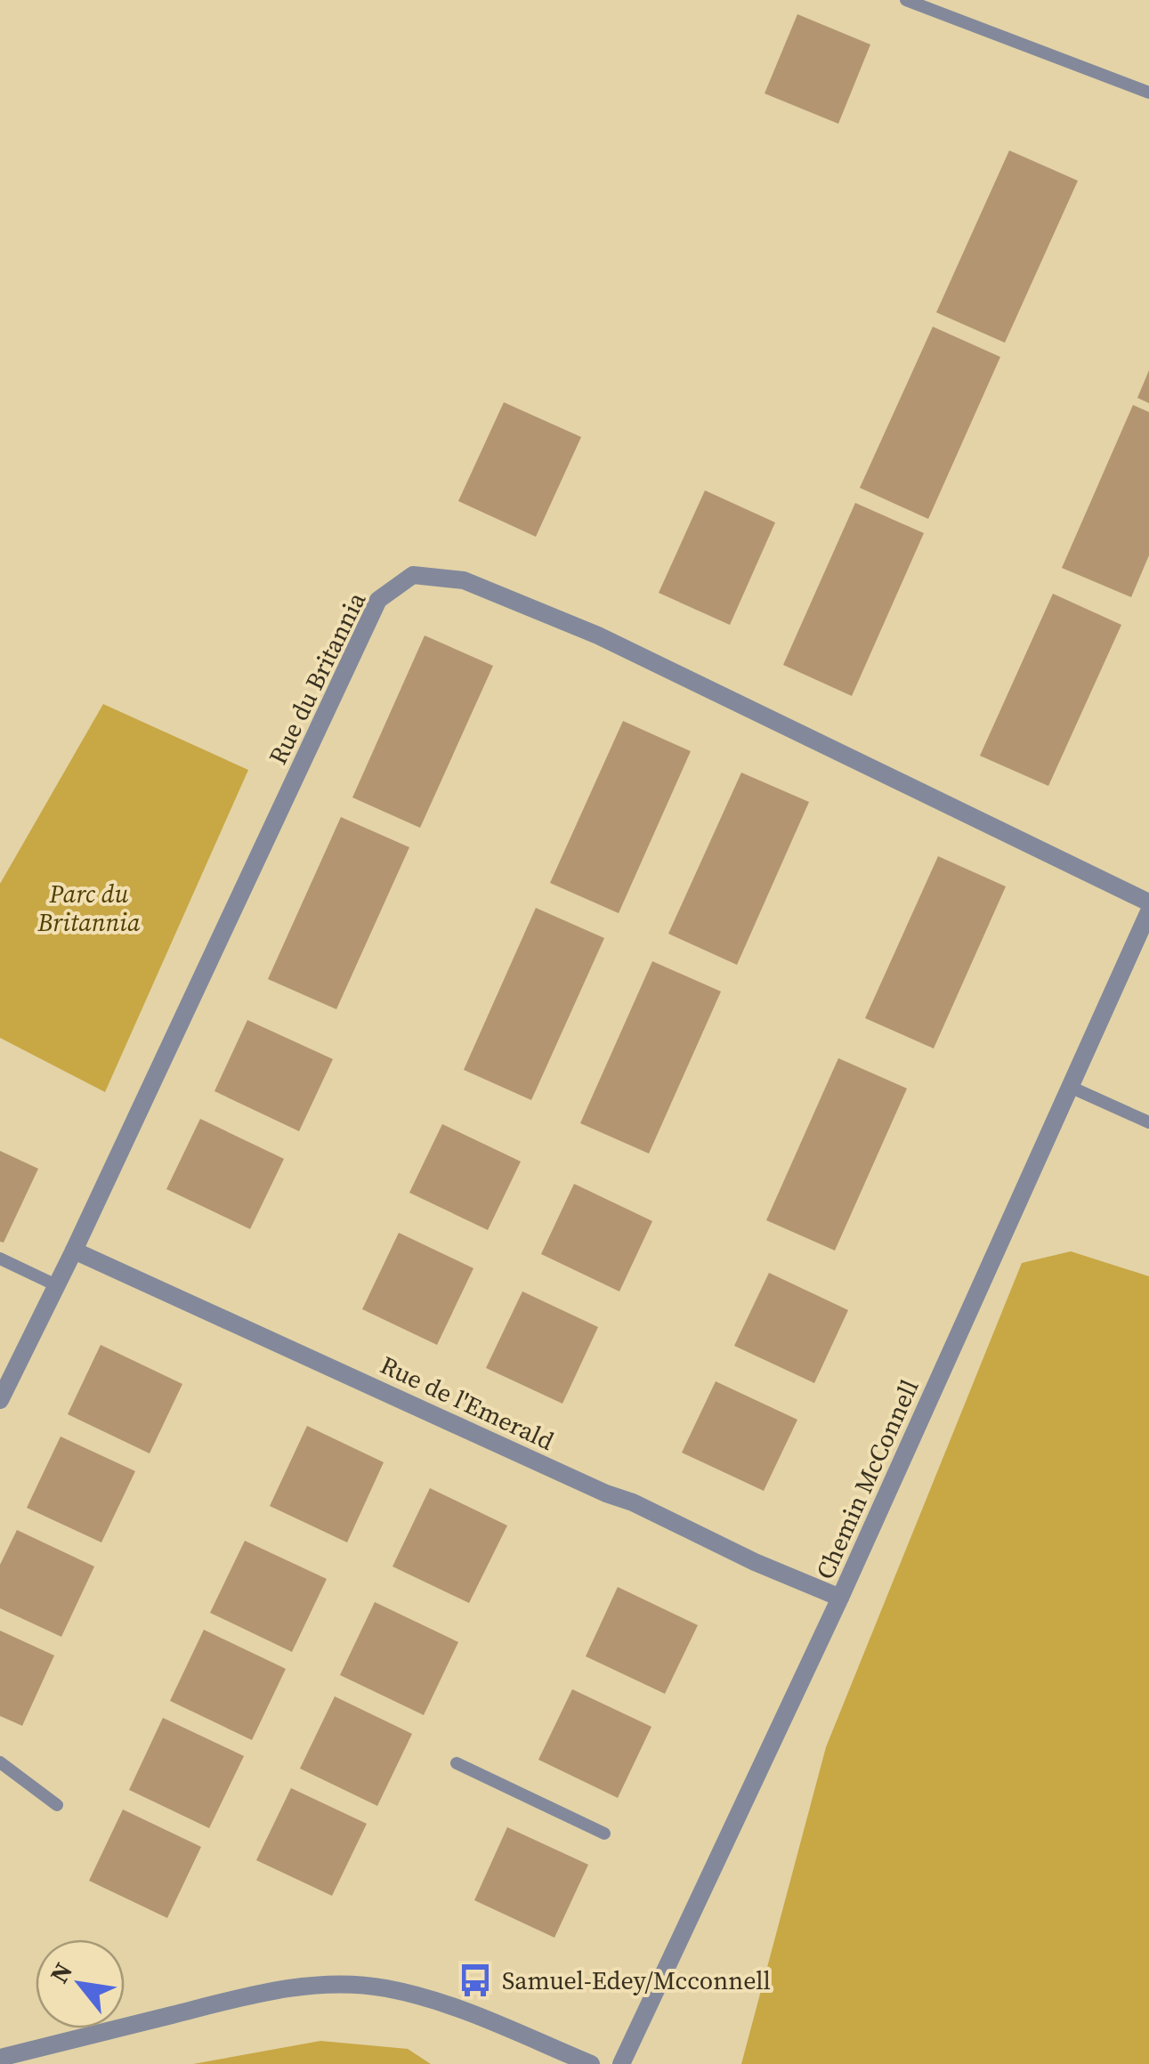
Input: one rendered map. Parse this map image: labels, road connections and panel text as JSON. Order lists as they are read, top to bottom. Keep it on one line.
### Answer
{"streets":{"street":["Rue du Britannia","Rue de l'Emerald","Chemin McConnell"]},"crossings":[["Rue du Britannia","Rue de l'Emerald"],["Rue de l'Emerald","Chemin McConnell"]],"parks":["Parc du Britannia"],"places":{"bus stop":["Samuel-Edey/Mcconnell"]},"north":"top left"}
